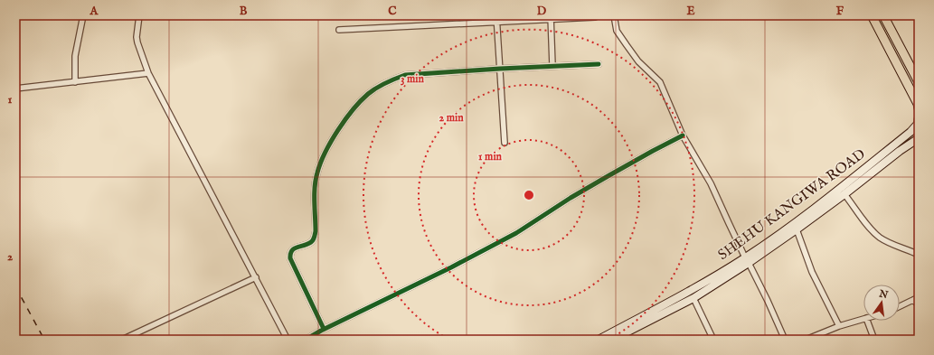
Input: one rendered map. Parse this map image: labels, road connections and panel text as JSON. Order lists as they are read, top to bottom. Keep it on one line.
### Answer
{"streets":{"main road":["SHEHU KANGIWA ROAD"]},"north":"top","grid":{"columns":["A","B","C","D","E","F"],"rows":["1","2"]},"rings":["3 min","2 min","1 min"]}
